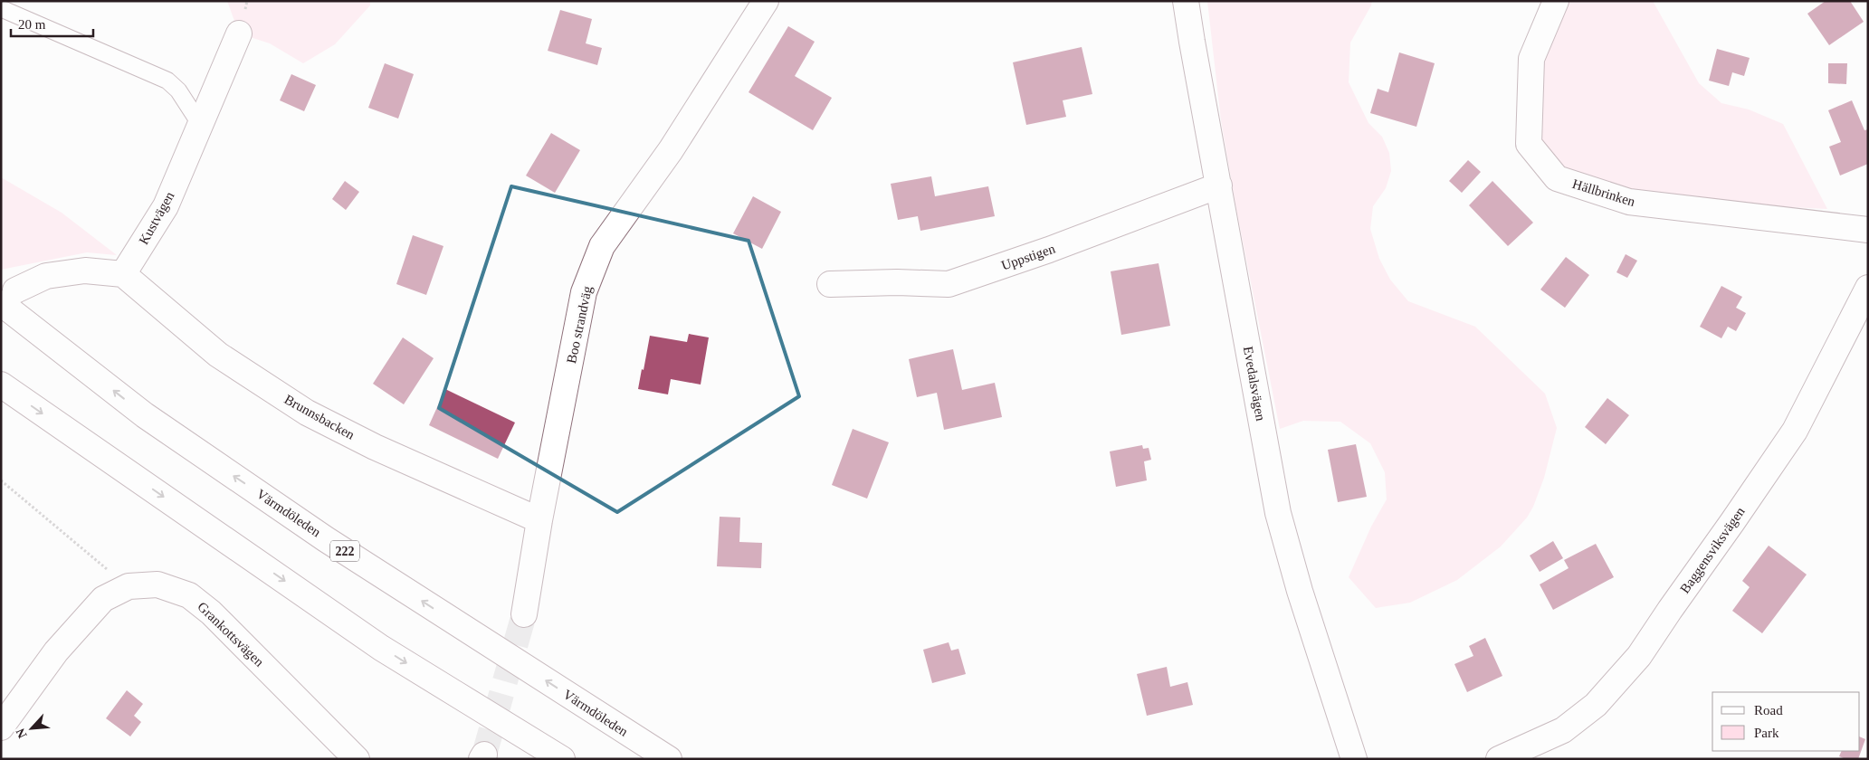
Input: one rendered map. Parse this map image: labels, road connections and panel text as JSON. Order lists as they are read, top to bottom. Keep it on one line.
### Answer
{"streets":{"main road":["Hällbrinken","Kustvägen","Uppstigen","Boo strandväg","Evedalsvägen","Brunnsbacken","Värmdöleden","Baggensviksvägen","222","Grankottsvägen"]},"crossings":[["Kustvägen","Brunnsbacken"],["Uppstigen","Evedalsvägen"],["Boo strandväg","Brunnsbacken"]],"legend":["Road","Park"],"scale_bar":"20 m","north":"bottom left"}
